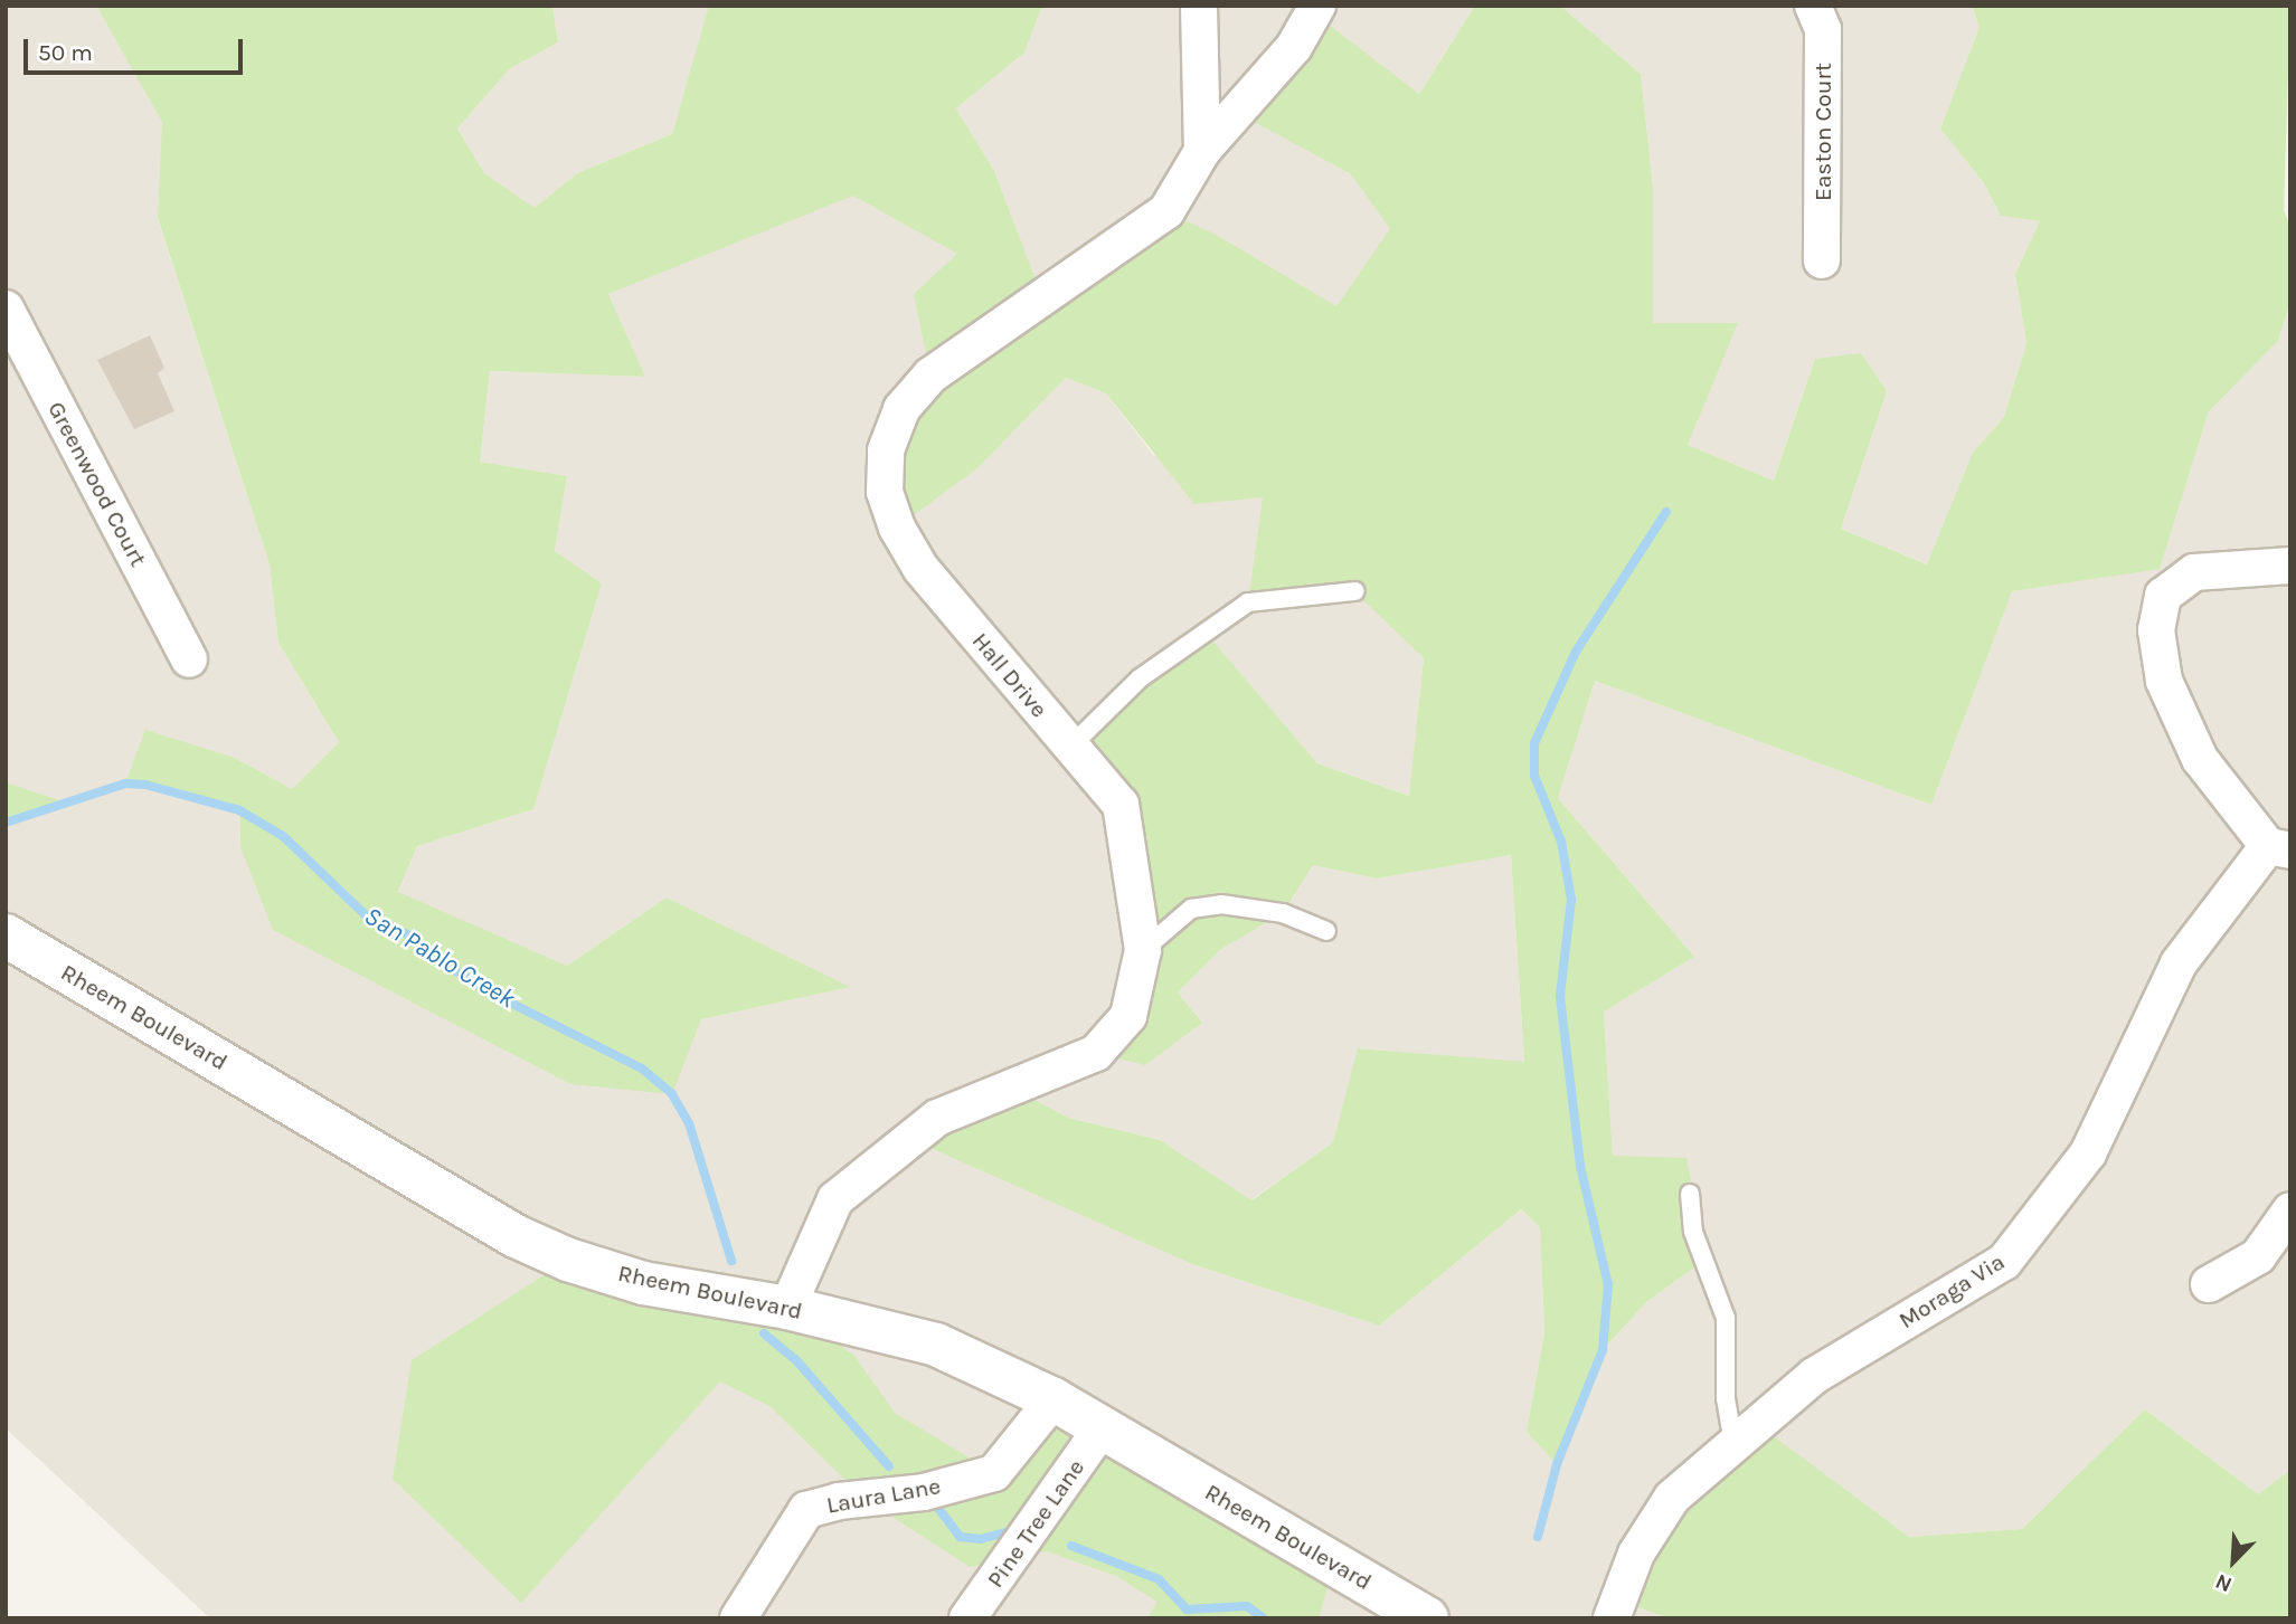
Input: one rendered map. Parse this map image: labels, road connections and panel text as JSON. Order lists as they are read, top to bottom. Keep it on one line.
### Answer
{"streets":{"street":["Easton Court","Greenwood Court","Hall Drive","Rheem Boulevard","Moraga Via","Laura Lane","Pine Tree Lane"]},"crossings":[["Hall Drive","Rheem Boulevard"],["Rheem Boulevard","Laura Lane"],["Rheem Boulevard","Pine Tree Lane"]],"water":["San Pablo Creek"],"scale_bar":"50 m","north":"bottom left"}
